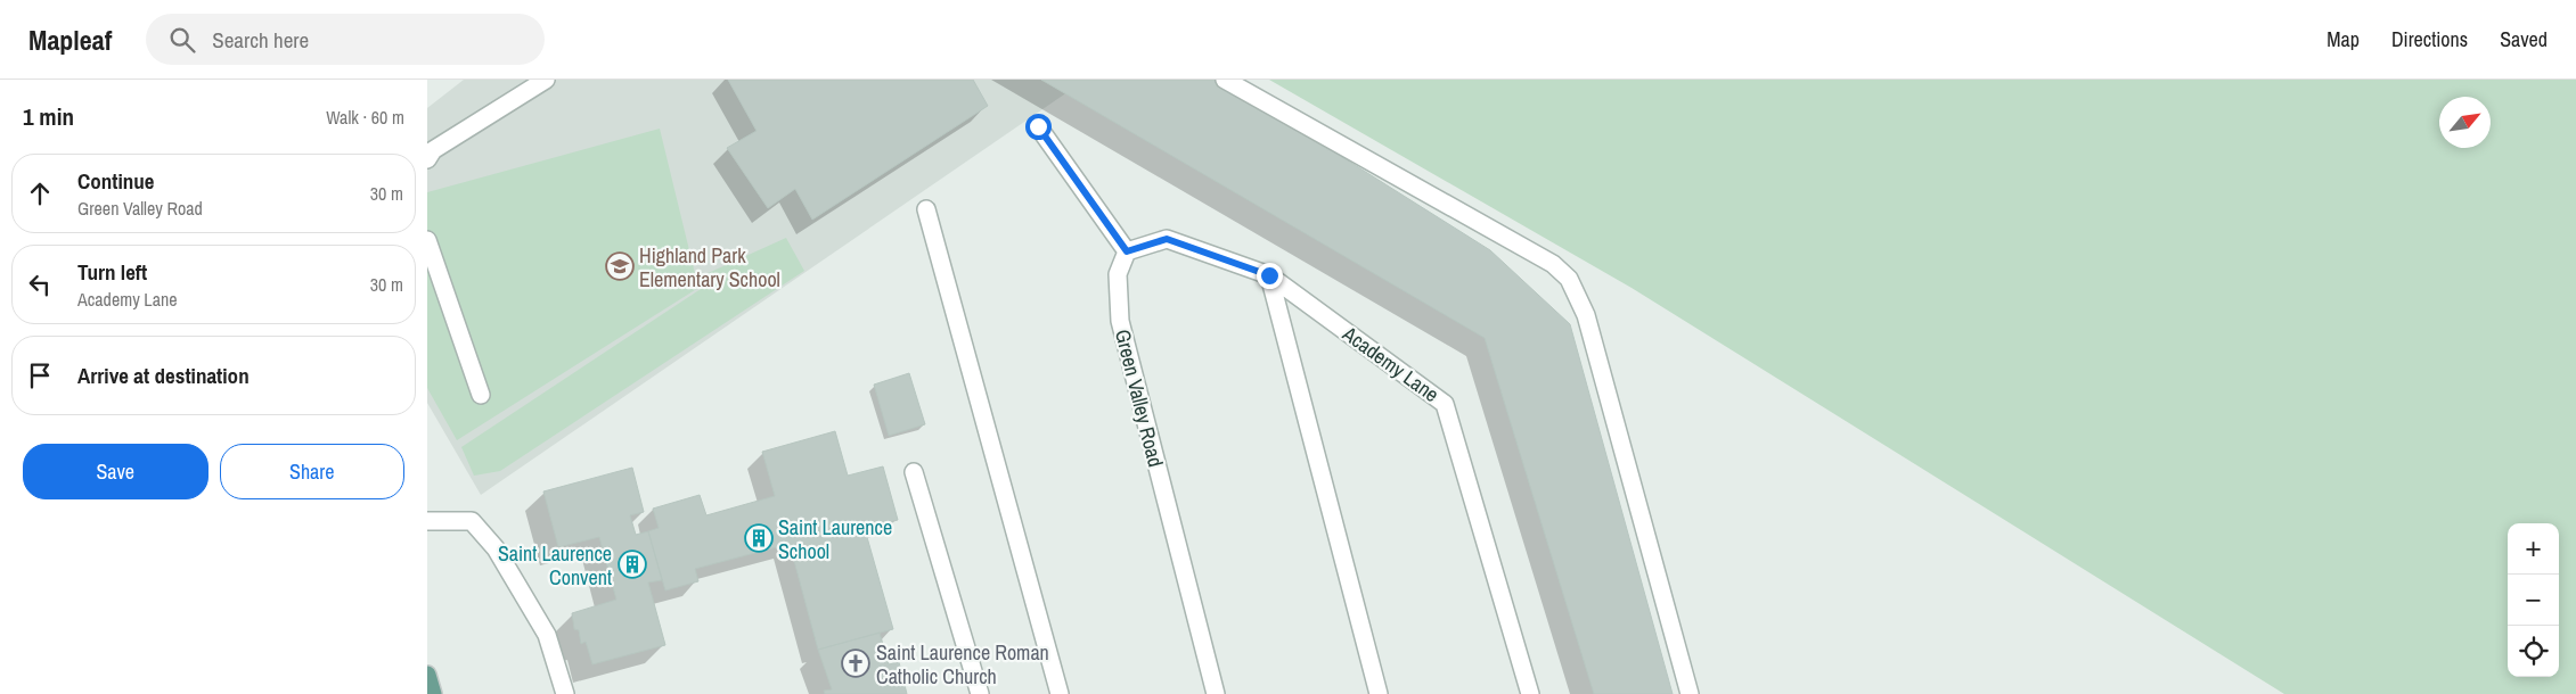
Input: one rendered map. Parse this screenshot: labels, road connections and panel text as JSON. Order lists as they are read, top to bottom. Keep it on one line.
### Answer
{"streets":{"street":["Academy Lane","Green Valley Road"]},"crossings":[["Academy Lane","Green Valley Road"]],"places":{"school or university":["Highland Park Elementary School"],"building":["Saint Laurence School","Saint Laurence Convent"],"church":["Saint Laurence Roman Catholic Church"]},"north":"top right","page":{"header":"Mapleaf","search":"Search here","nav":["Map","Directions","Saved"],"heading":["1 min","Walk · 60 m"],"list":[["Continue","Green Valley Road","30 m"],["Turn left","Academy Lane","30 m"],"Arrive at destination"],"buttons":["Save","Share"],"map_buttons":["+","−"]}}
